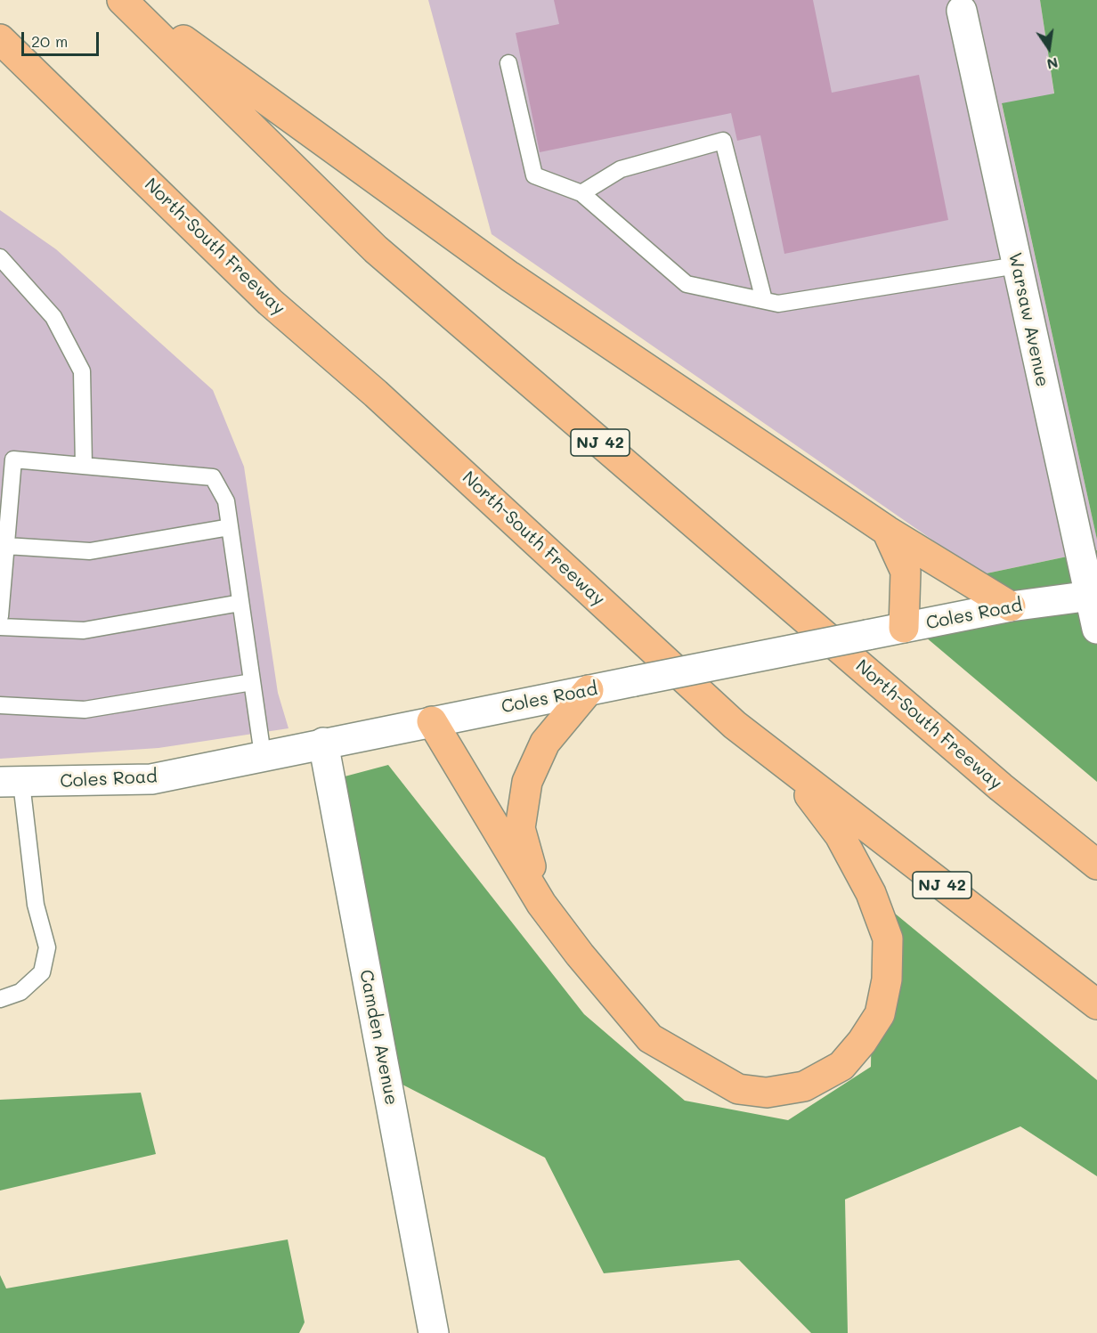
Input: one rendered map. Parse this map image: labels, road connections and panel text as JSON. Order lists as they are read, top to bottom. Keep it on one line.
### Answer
{"streets":{"highway":["North-South Freeway","NJ 42"],"street":["Warsaw Avenue","Coles Road","Camden Avenue"]},"crossings":[["Warsaw Avenue","Coles Road"],["Coles Road","Camden Avenue"]],"scale_bar":"20 m","north":"bottom"}
